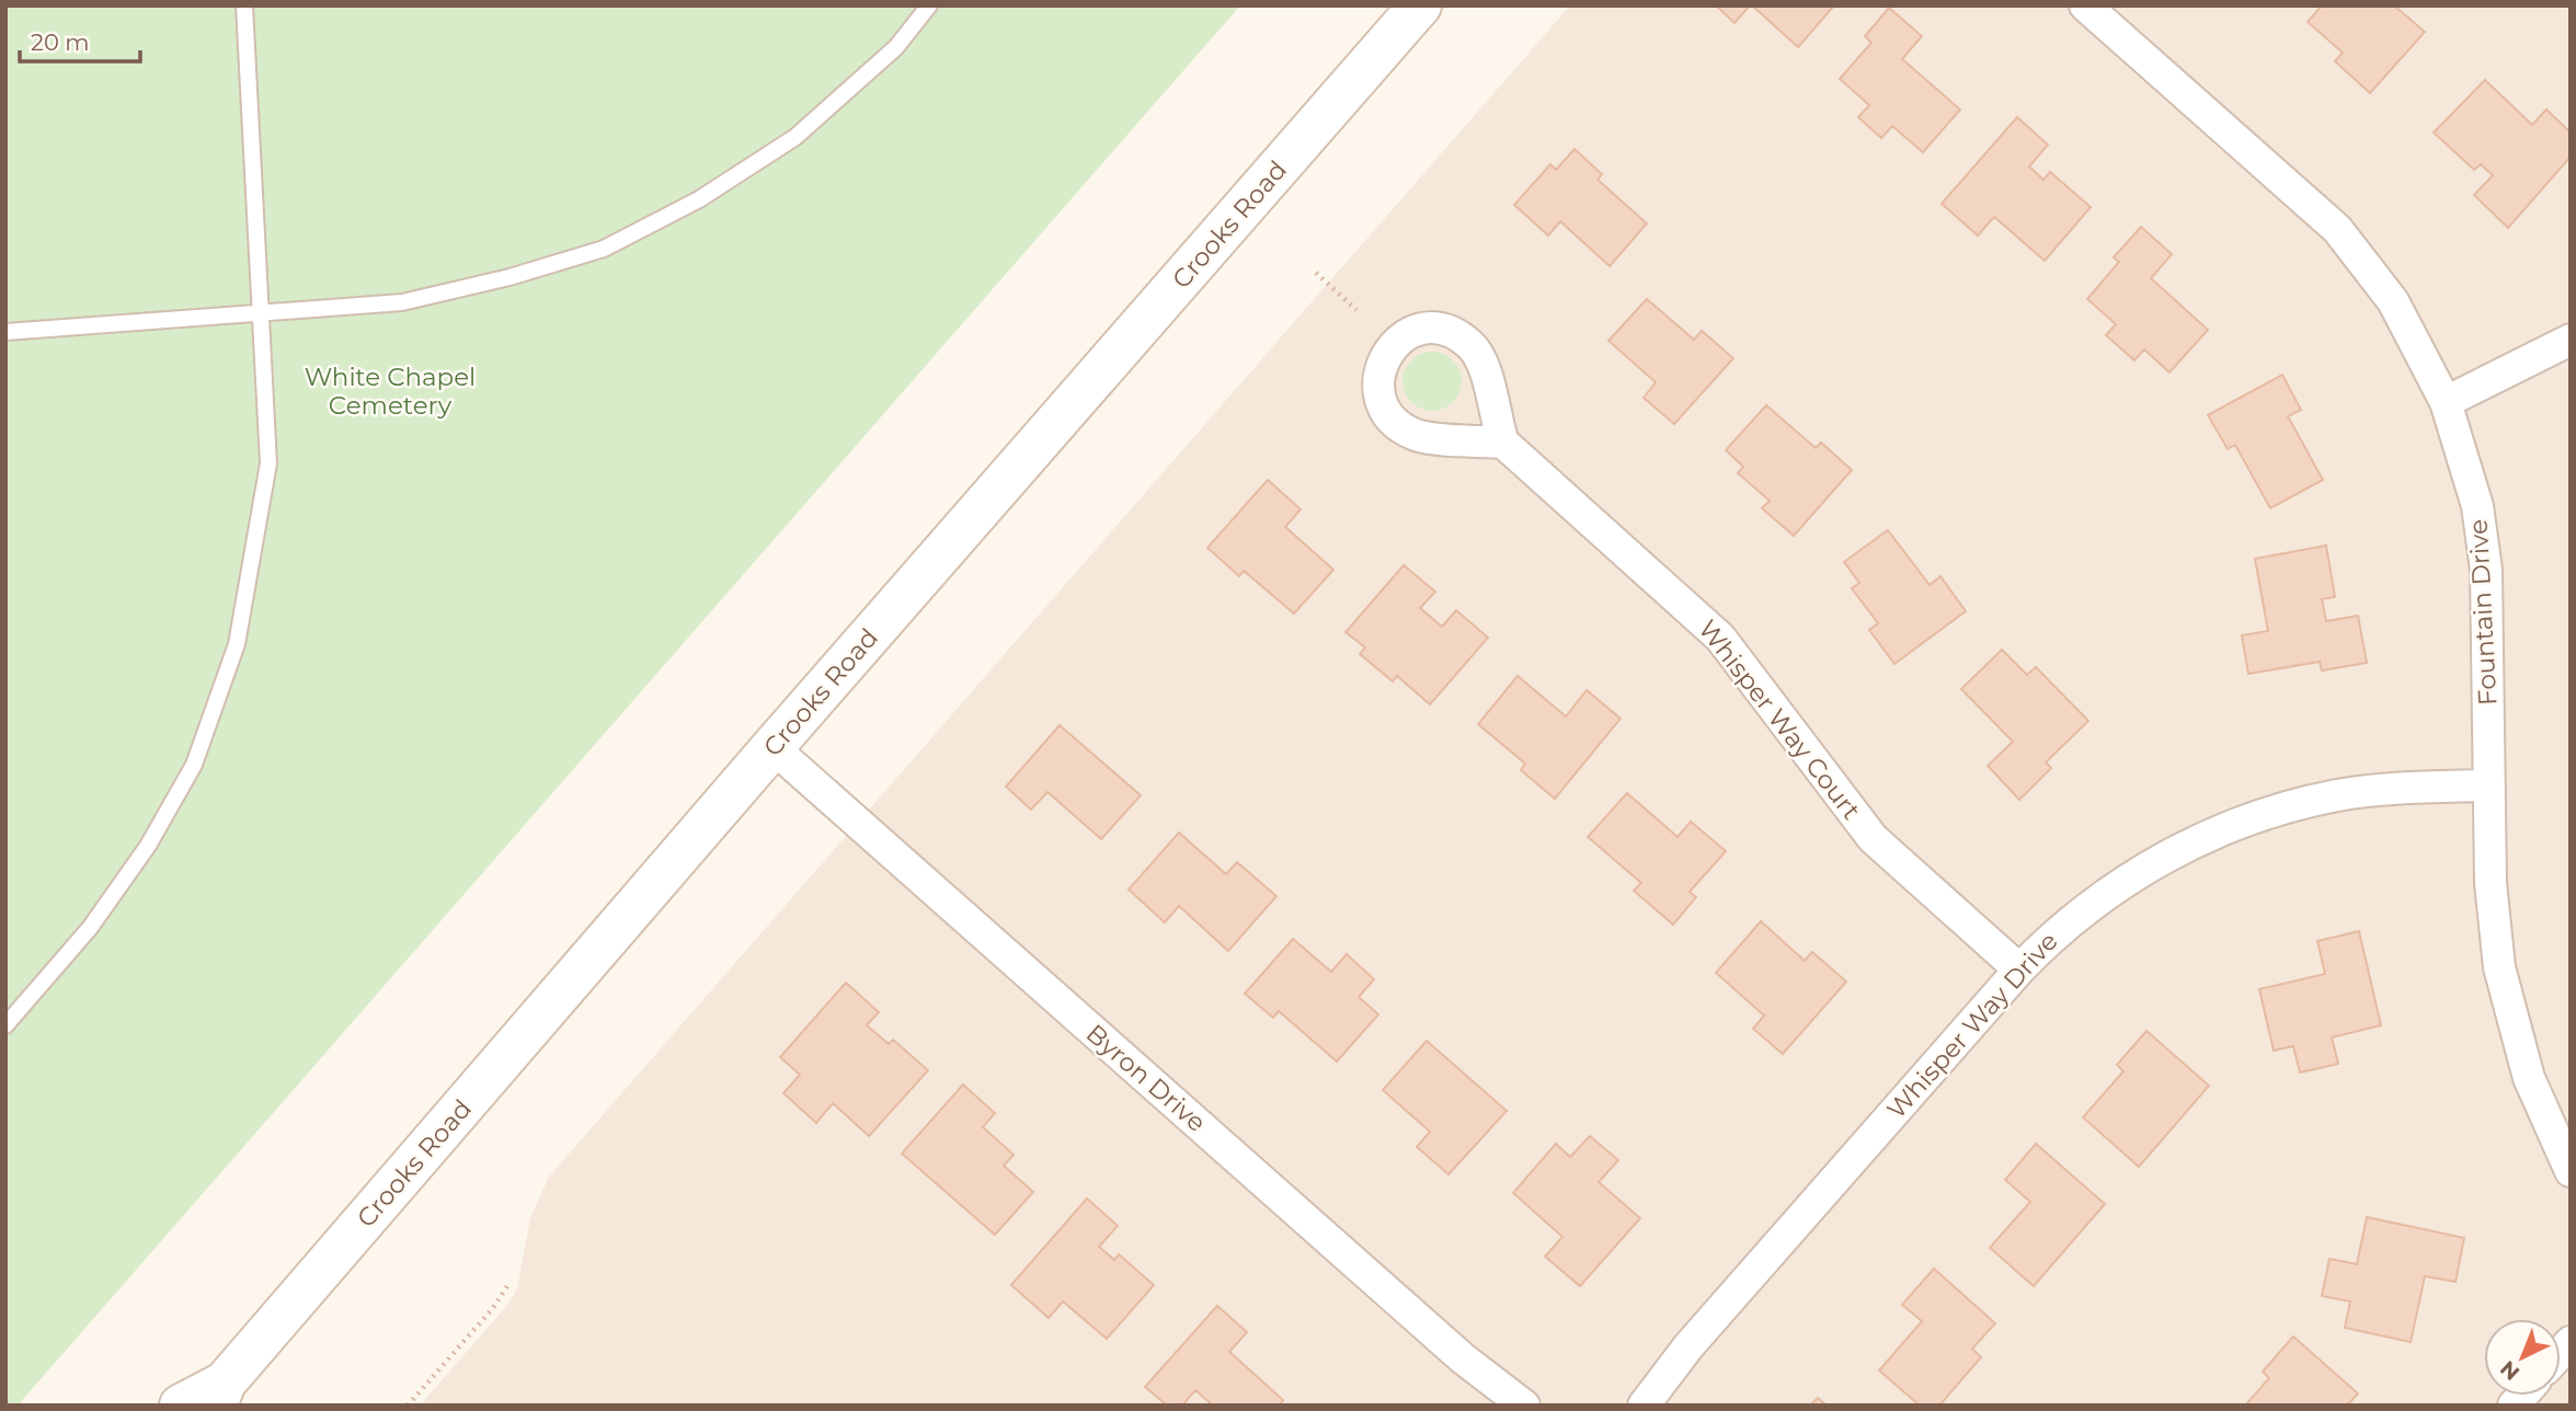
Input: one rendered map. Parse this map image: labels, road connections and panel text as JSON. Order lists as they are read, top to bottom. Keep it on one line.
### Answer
{"streets":{"main road":["Crooks Road"],"street":["Fountain Drive","Whisper Way Court","Whisper Way Drive","Byron Drive"]},"crossings":[["Crooks Road","Byron Drive"],["Fountain Drive","Whisper Way Drive"],["Whisper Way Court","Whisper Way Drive"]],"parks":["White Chapel Cemetery"],"scale_bar":"20 m","north":"bottom left"}
